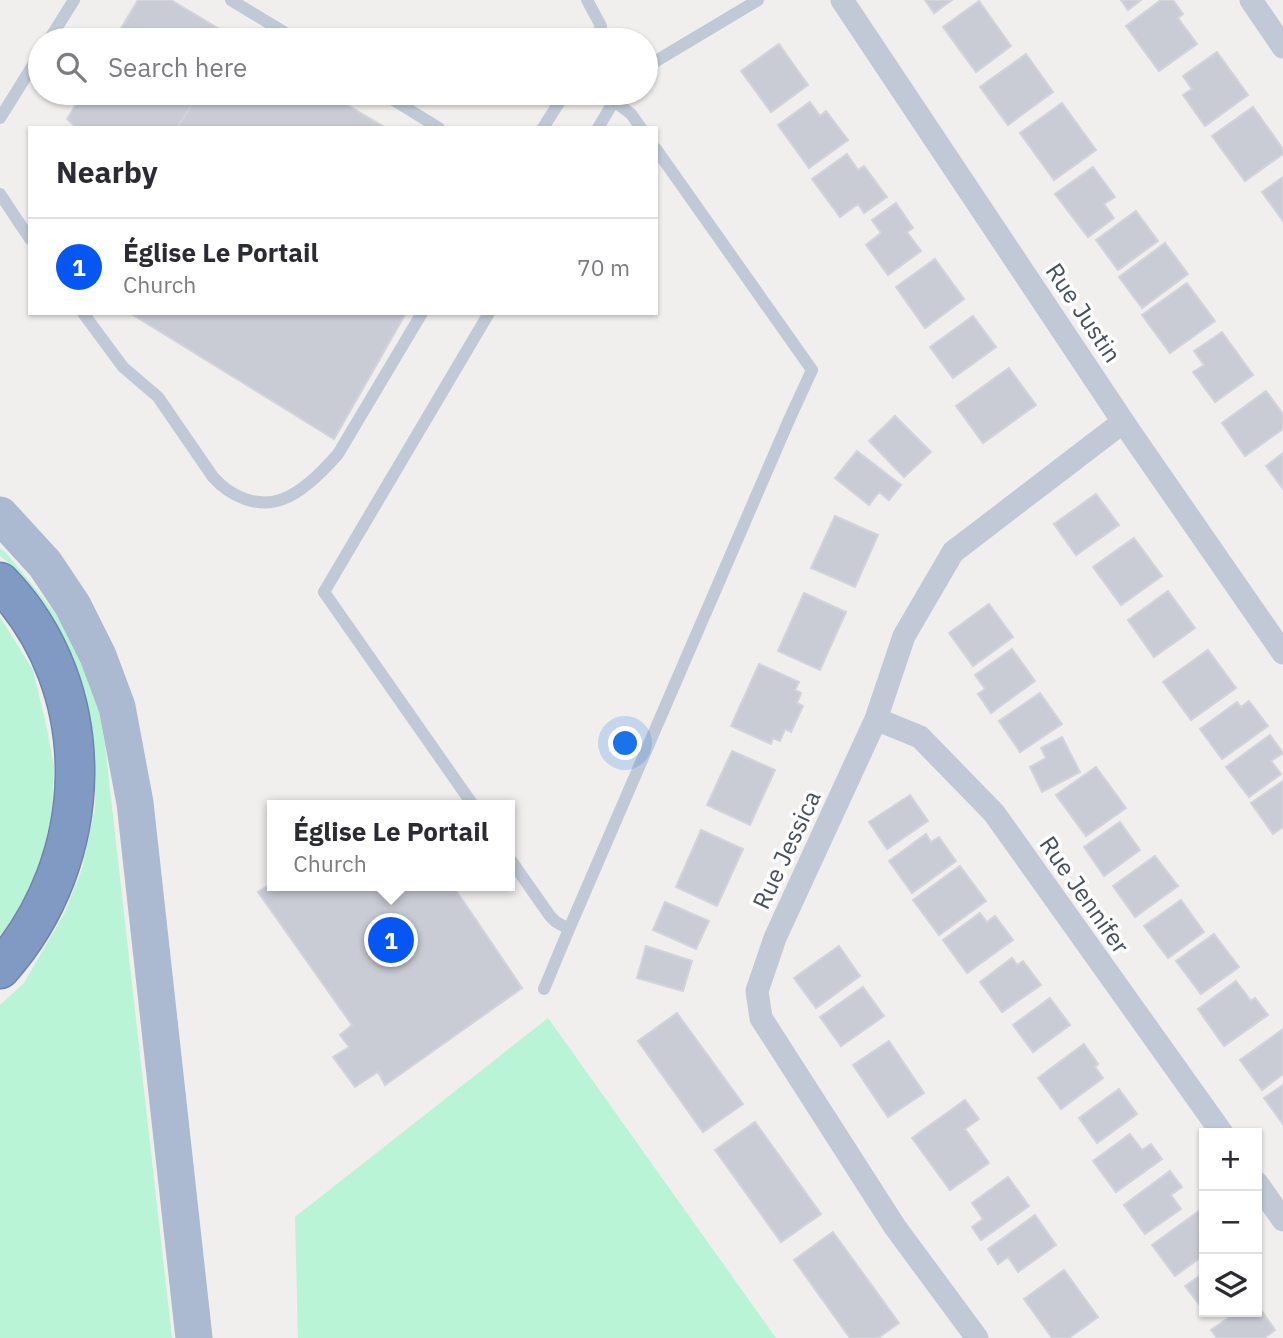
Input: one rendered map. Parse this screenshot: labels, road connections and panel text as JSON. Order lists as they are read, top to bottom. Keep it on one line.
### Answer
{"streets":{"street":["Rue Justin","Rue Jessica","Rue Jennifer"]},"crossings":[["Rue Justin","Rue Jessica"],["Rue Jessica","Rue Jennifer"]],"page":{"search":"Search here","heading":"Nearby","list":[{"mark":"1","name":"Église Le Portail","note":"Church","value":"70 m"}],"popup":["Église Le Portail","Church"],"pins":"1","map_buttons":["+","−"]}}
